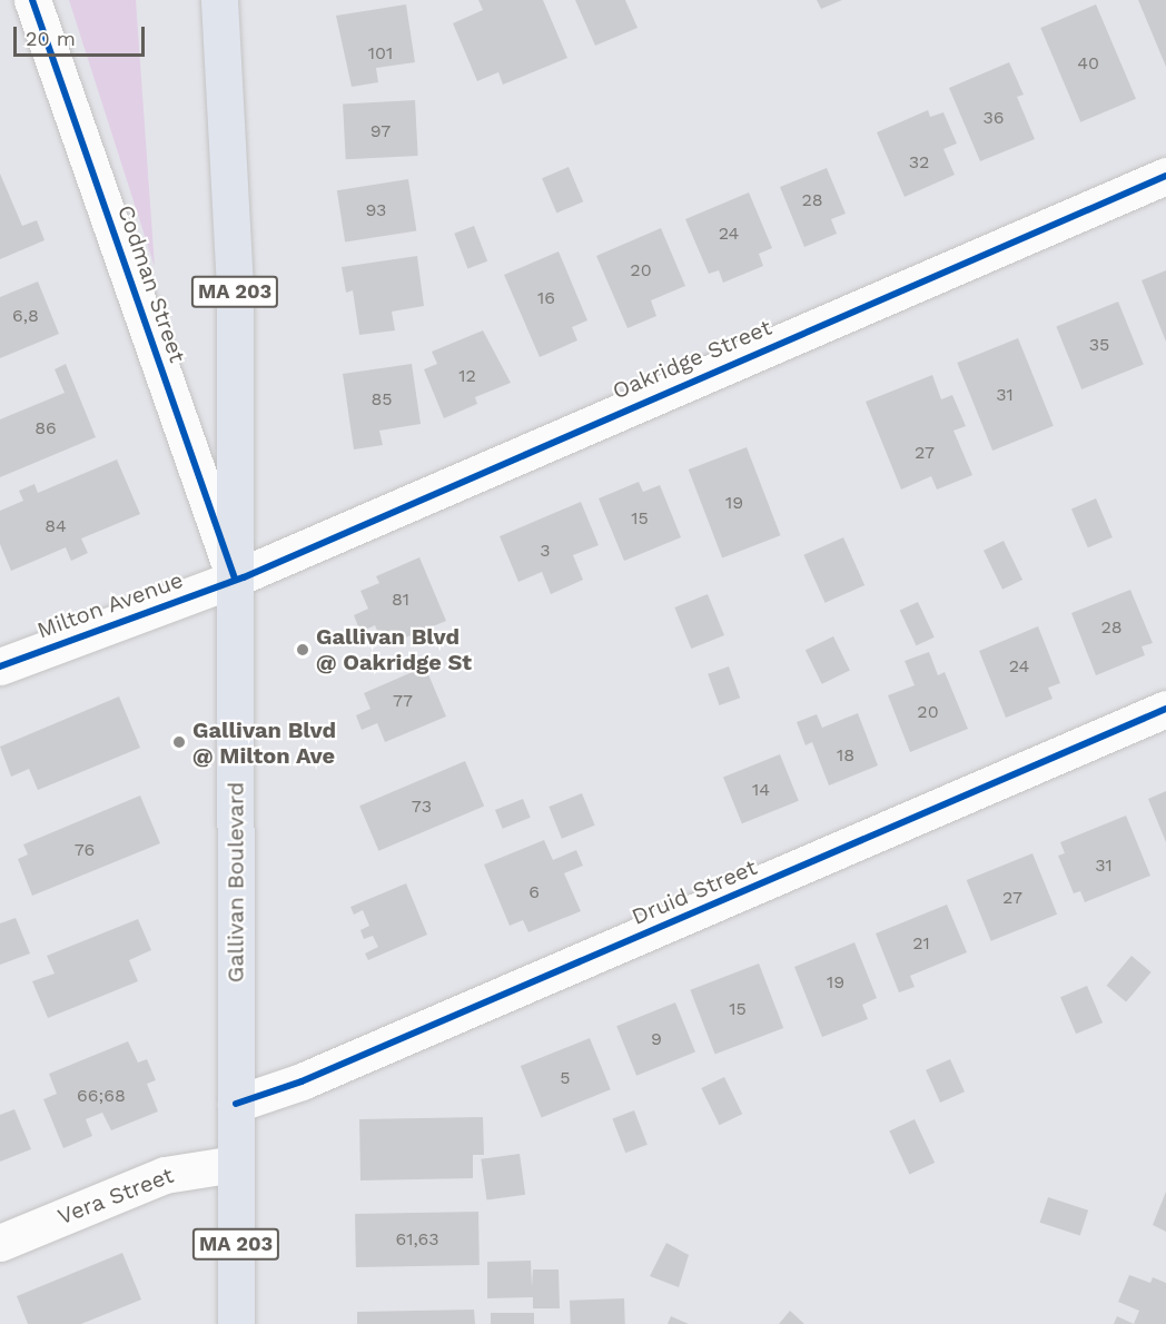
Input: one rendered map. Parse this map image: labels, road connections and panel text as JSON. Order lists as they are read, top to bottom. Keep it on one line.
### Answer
{"streets":{"highway":["MA 203","Gallivan Boulevard"],"street":["Codman Street","Oakridge Street","Milton Avenue","Druid Street","Vera Street"]},"crossings":[["Codman Street","Oakridge Street"],["Codman Street","Milton Avenue"],["Codman Street","Gallivan Boulevard"],["Oakridge Street","Milton Avenue"],["Oakridge Street","Gallivan Boulevard"],["Milton Avenue","Gallivan Boulevard"],["Gallivan Boulevard","Druid Street"],["Gallivan Boulevard","Vera Street"]],"places":["Gallivan Blvd @ Oakridge St","Gallivan Blvd @ Milton Ave"],"house_numbers":["101","40","36","97","32","28","93","24","20","16","6,8","35","12","31","85","86","27","19","15","84","3","81","28","24","77","20","18","14","73","76","31","6","27","21","19","15","9","5","66;68","61,63"],"scale_bar":"20 m"}
